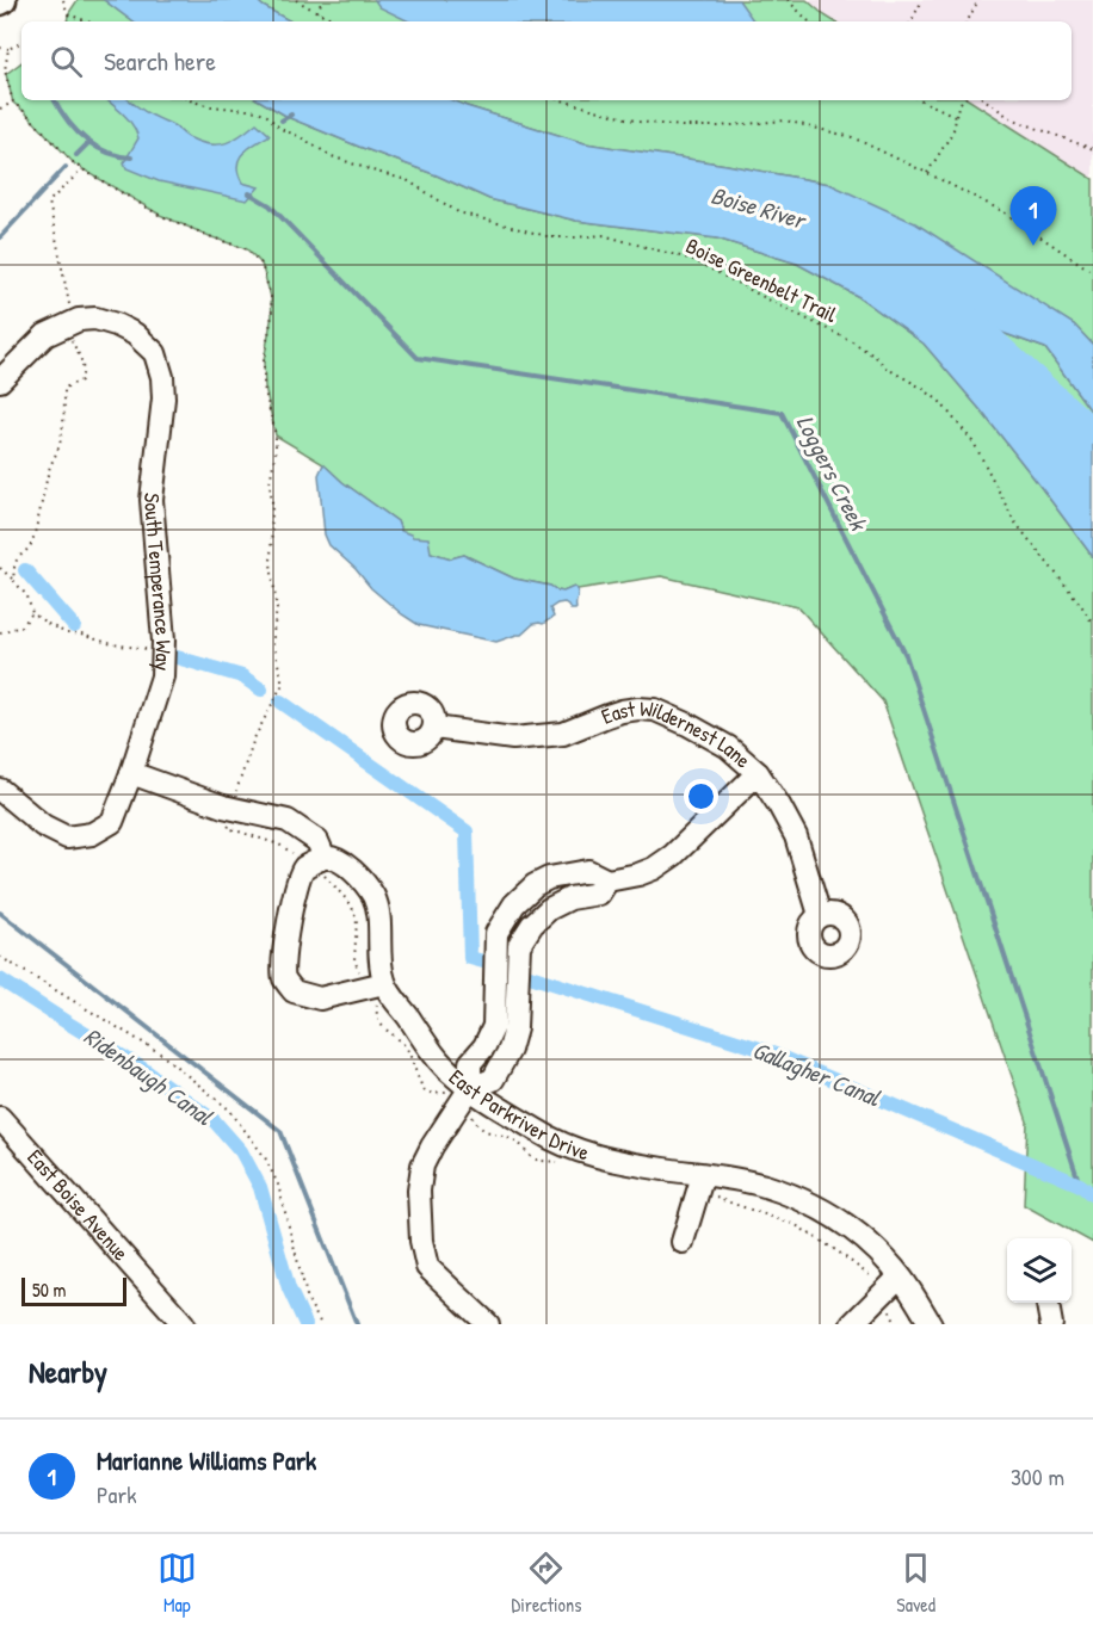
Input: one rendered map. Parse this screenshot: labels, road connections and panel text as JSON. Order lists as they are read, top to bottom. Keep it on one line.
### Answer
{"streets":{"street":["South Temperance Way","East Wildernest Lane","East Parkriver Drive","East Boise Avenue"],"path":["Boise Greenbelt Trail"]},"water":["Boise River","Loggers Creek","Gallagher Canal","Ridenbaugh Canal"],"scale_bar":"50 m","page":{"search":"Search here","pins":"1","scale":"50 m","heading":"Nearby","list":[{"mark":"1","name":"Marianne Williams Park","note":"Park","value":"300 m"}],"nav":["Map","Directions","Saved"]}}
